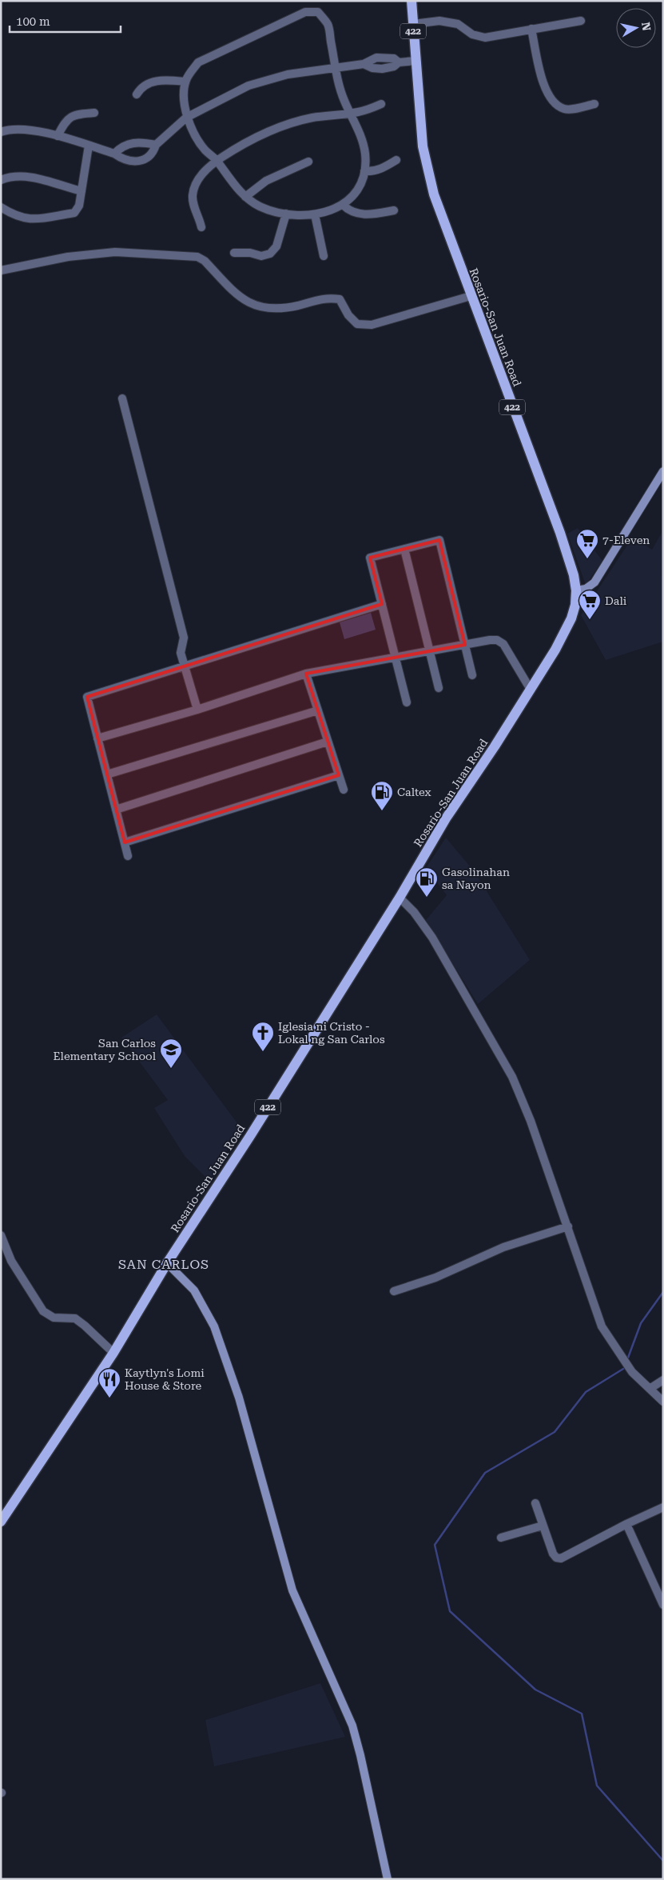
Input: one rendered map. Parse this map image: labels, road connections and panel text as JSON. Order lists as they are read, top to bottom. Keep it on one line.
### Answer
{"streets":{"main road":["422","Rosario-San Juan Road"]},"districts":["SAN CARLOS"],"places":{"supermarket":["7-Eleven","Dali"],"fuel station":["Caltex","Gasolinahan sa Nayon"],"church":["Iglesia ni Cristo - Lokal ng San Carlos"],"school or university":["San Carlos Elementary School"],"restaurant":["Kaytlyn's Lomi House & Store"]},"scale_bar":"100 m","north":"right"}
